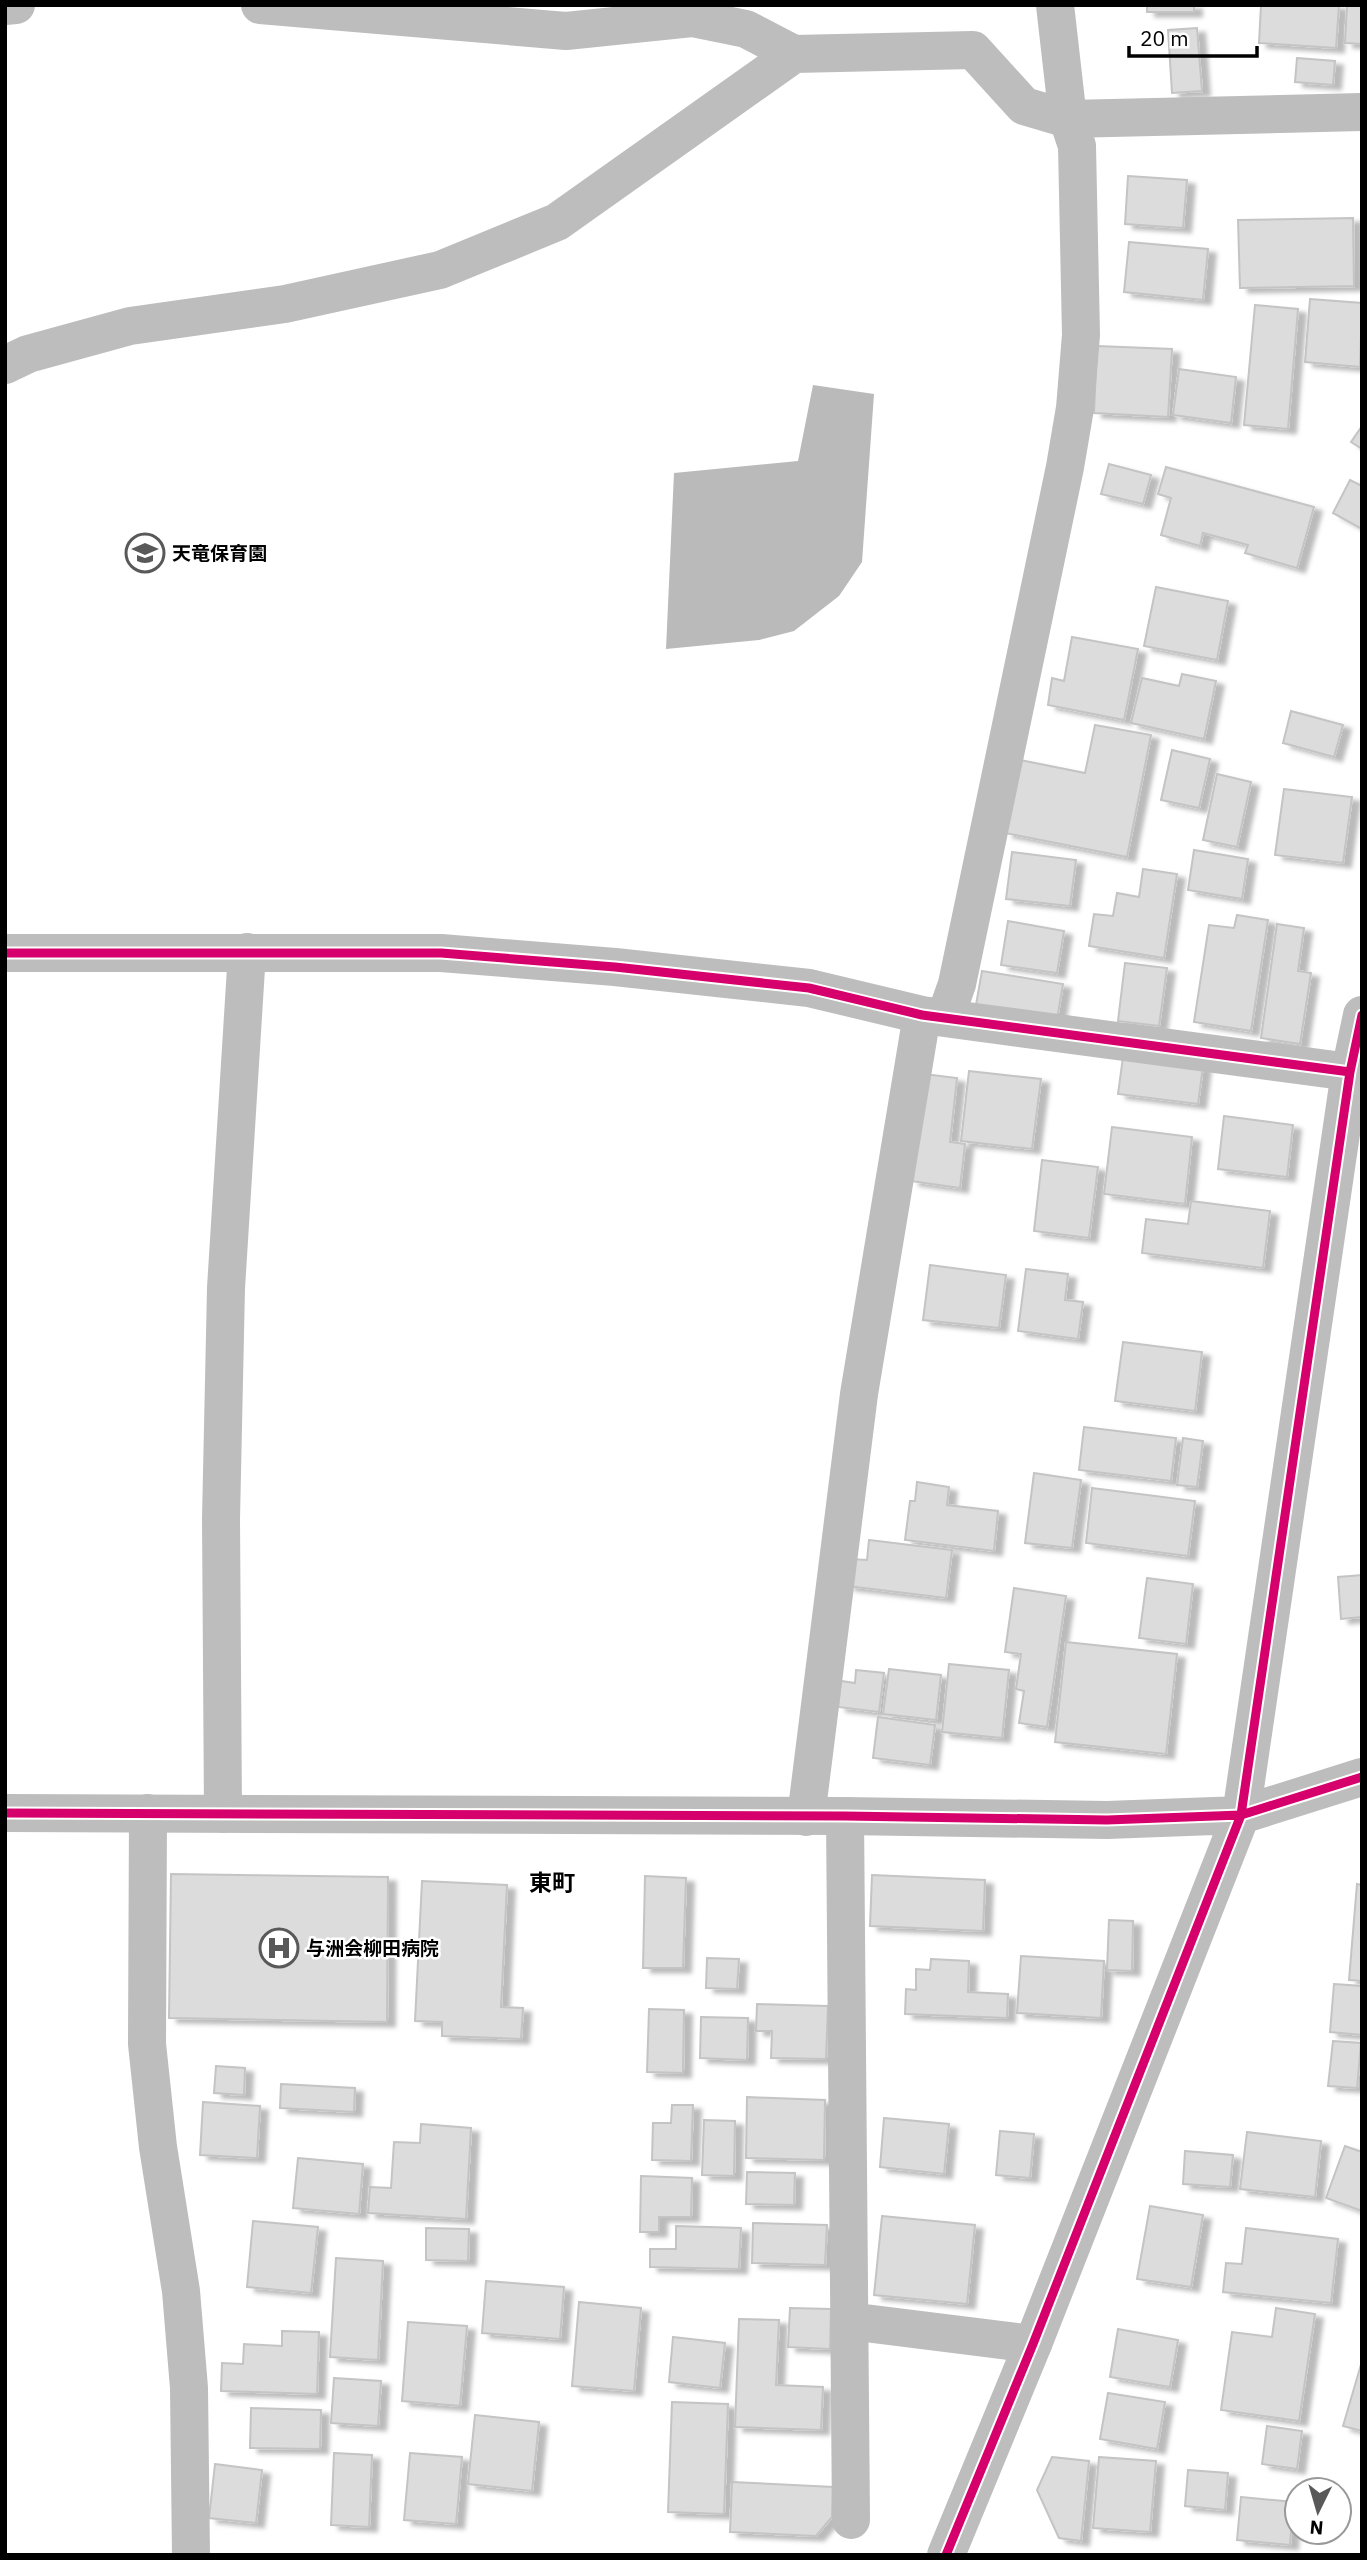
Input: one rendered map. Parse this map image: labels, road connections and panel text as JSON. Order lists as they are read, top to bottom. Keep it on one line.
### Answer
{"districts":["東町"],"places":{"school or university":["天竜保育園"],"hospital":["与洲会柳田病院"]},"scale_bar":"20 m","north":"bottom"}
